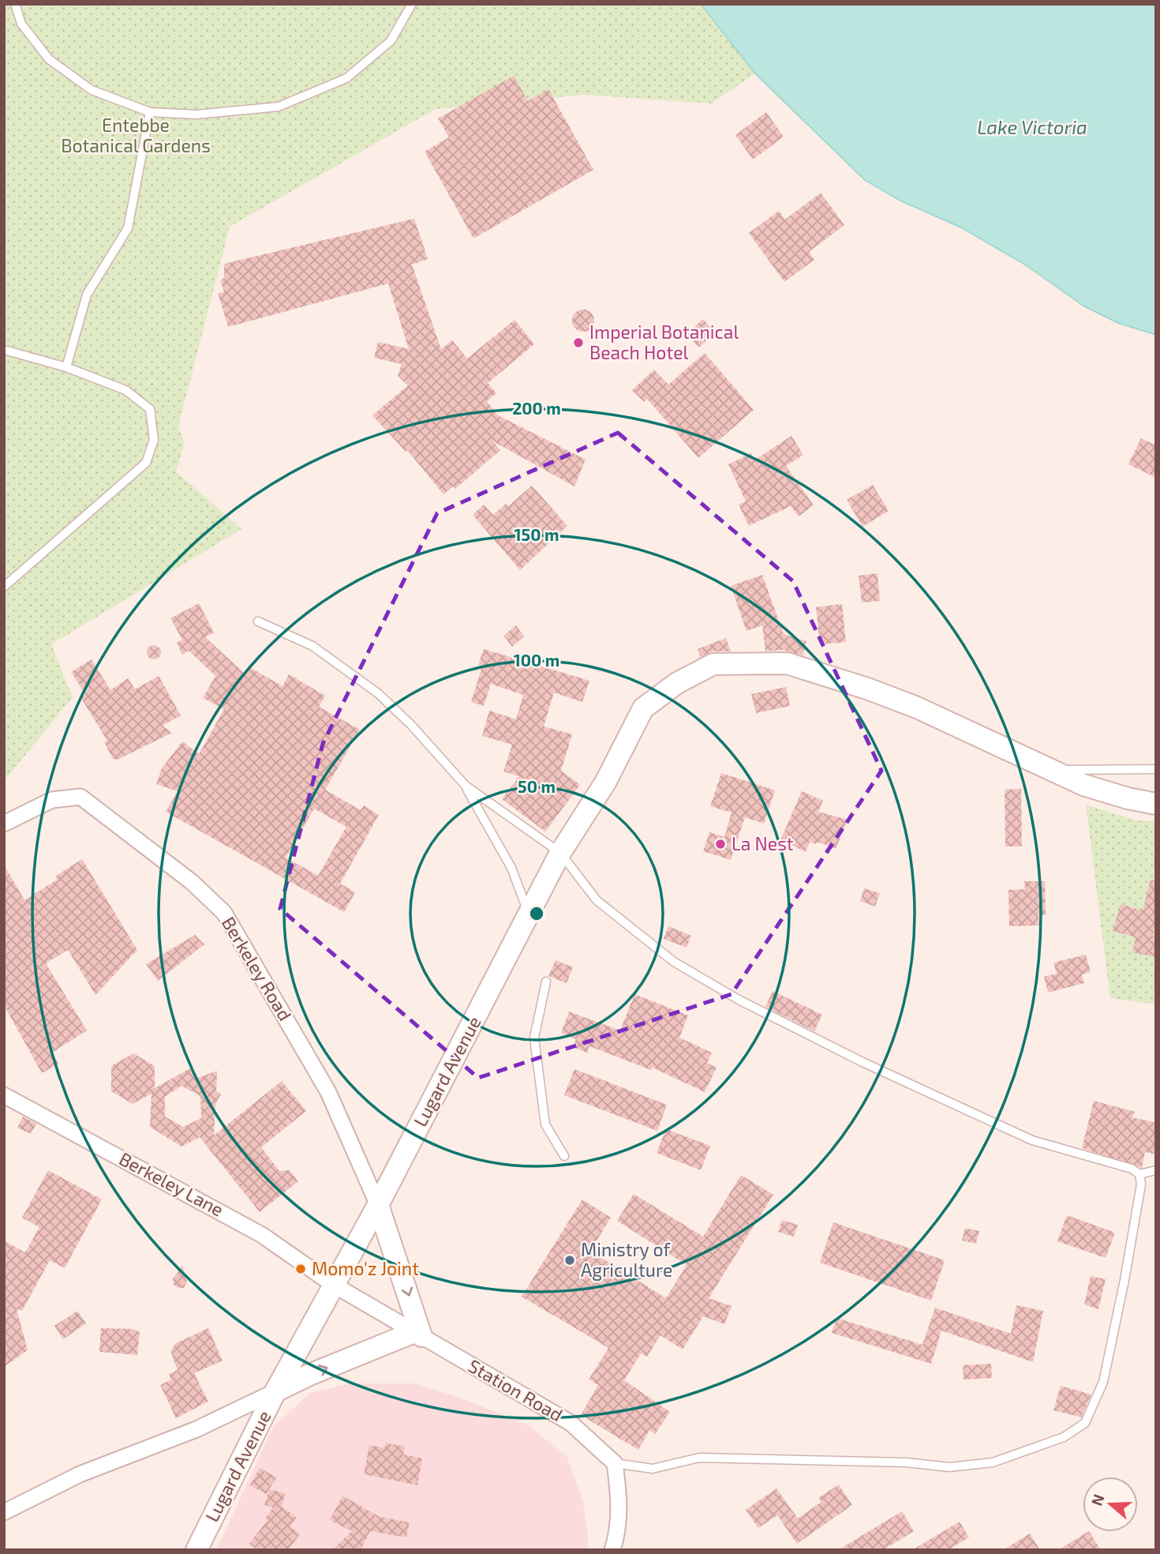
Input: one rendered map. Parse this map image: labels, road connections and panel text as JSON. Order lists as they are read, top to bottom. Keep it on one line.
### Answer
{"streets":{"street":["Berkeley Road","Lugard Avenue","Berkeley Lane","Station Road"]},"crossings":[["Berkeley Road","Lugard Avenue"],["Lugard Avenue","Berkeley Lane"],["Lugard Avenue","Station Road"],["Berkeley Lane","Station Road"]],"water":["Lake Victoria"],"parks":["Entebbe Botanical Gardens"],"places":["Imperial Botanical Beach Hotel","La Nest","Ministry of Agriculture","Momo'z Joint"],"north":"left","rings":["200 m","150 m","100 m","50 m"]}
